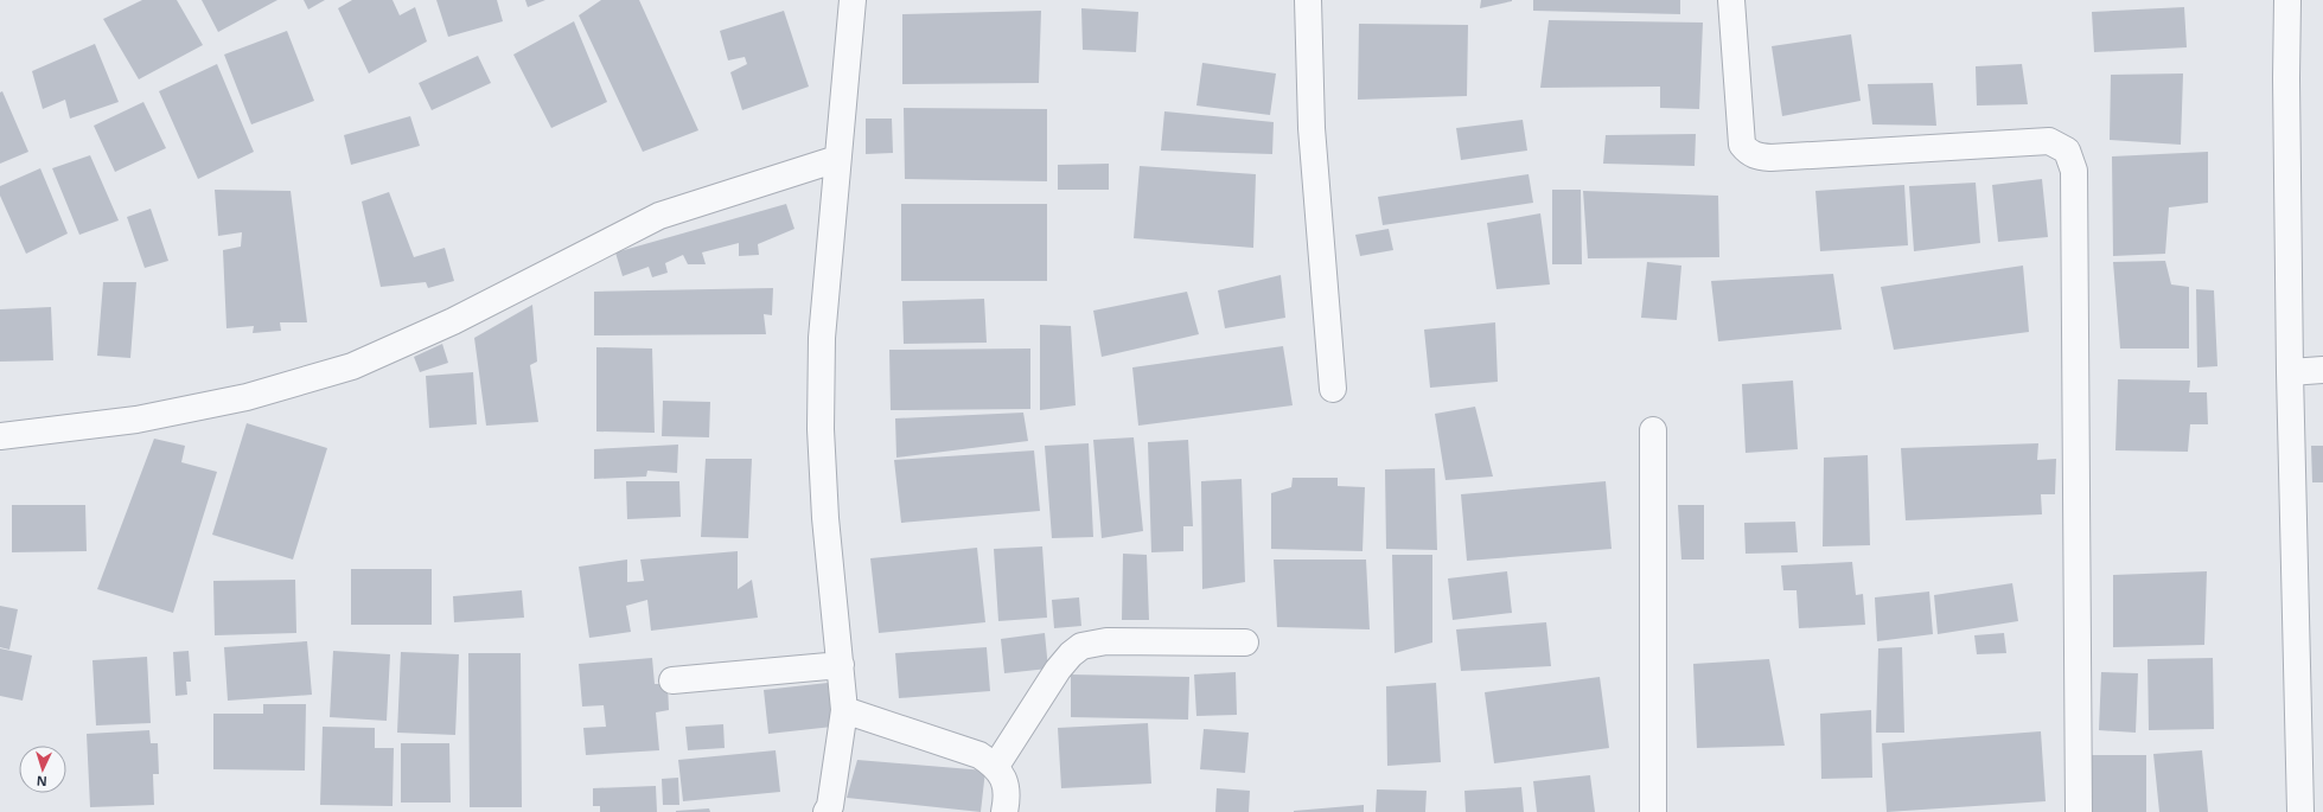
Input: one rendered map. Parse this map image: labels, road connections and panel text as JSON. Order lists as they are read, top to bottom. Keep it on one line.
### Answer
{"north":"bottom"}
